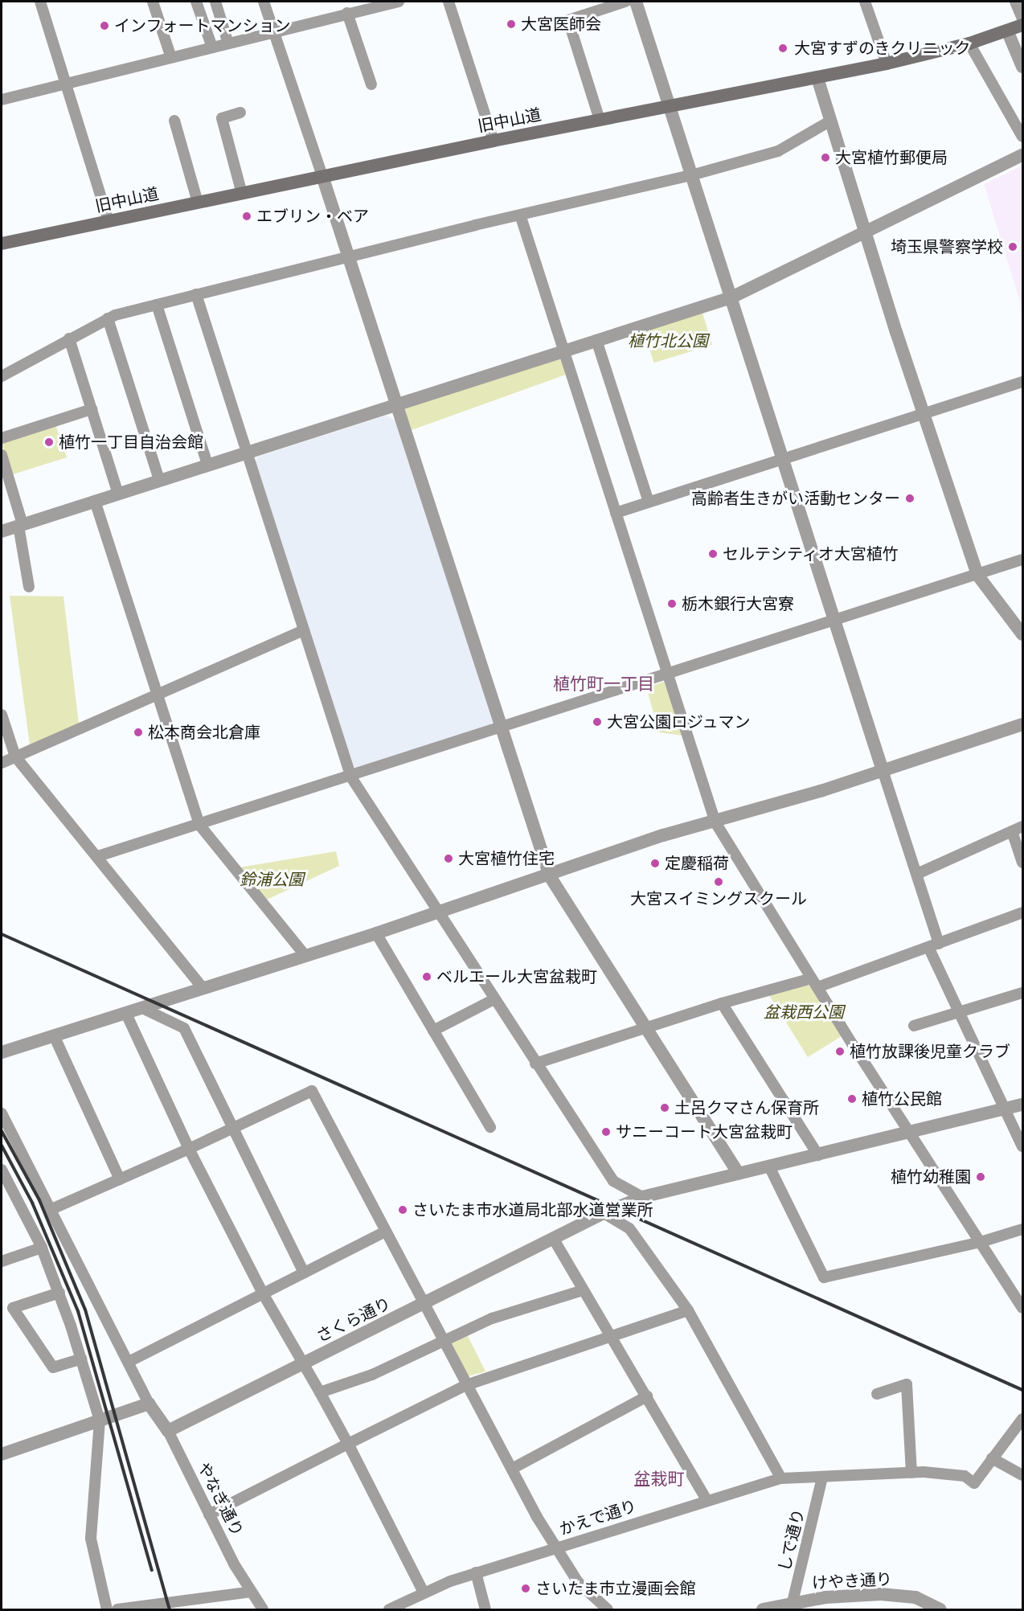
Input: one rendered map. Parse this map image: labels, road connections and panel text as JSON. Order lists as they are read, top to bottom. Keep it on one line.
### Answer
{"streets":{"main road":["旧中山道"],"street":["さくら通り","やなぎ通り","かえで通り","しで通り","けやき通り"]},"crossings":[["さくら通り","やなぎ通り"],["かえで通り","しで通り"],["しで通り","けやき通り"]],"districts":["植竹町一丁目","盆栽町"],"parks":["植竹北公園","鈴浦公園","盆栽西公園"],"places":["大宮医師会","インフォートマンション","大宮すずのきクリニック","大宮植竹郵便局","エブリン・ベア","埼玉県警察学校","植竹一丁目自治会館","高齢者生きがい活動センター","セルテシティオ大宮植竹","栃木銀行大宮寮","大宮公園ロジュマン","松本商会北倉庫","大宮植竹住宅","定慶稲荷","大宮スイミングスクール","ベルエール大宮盆栽町","植竹放課後児童クラブ","植竹公民館","土呂クマさん保育所","サニーコート大宮盆栽町","植竹幼稚園","さいたま市水道局北部水道営業所","さいたま市立漫画会館"]}
